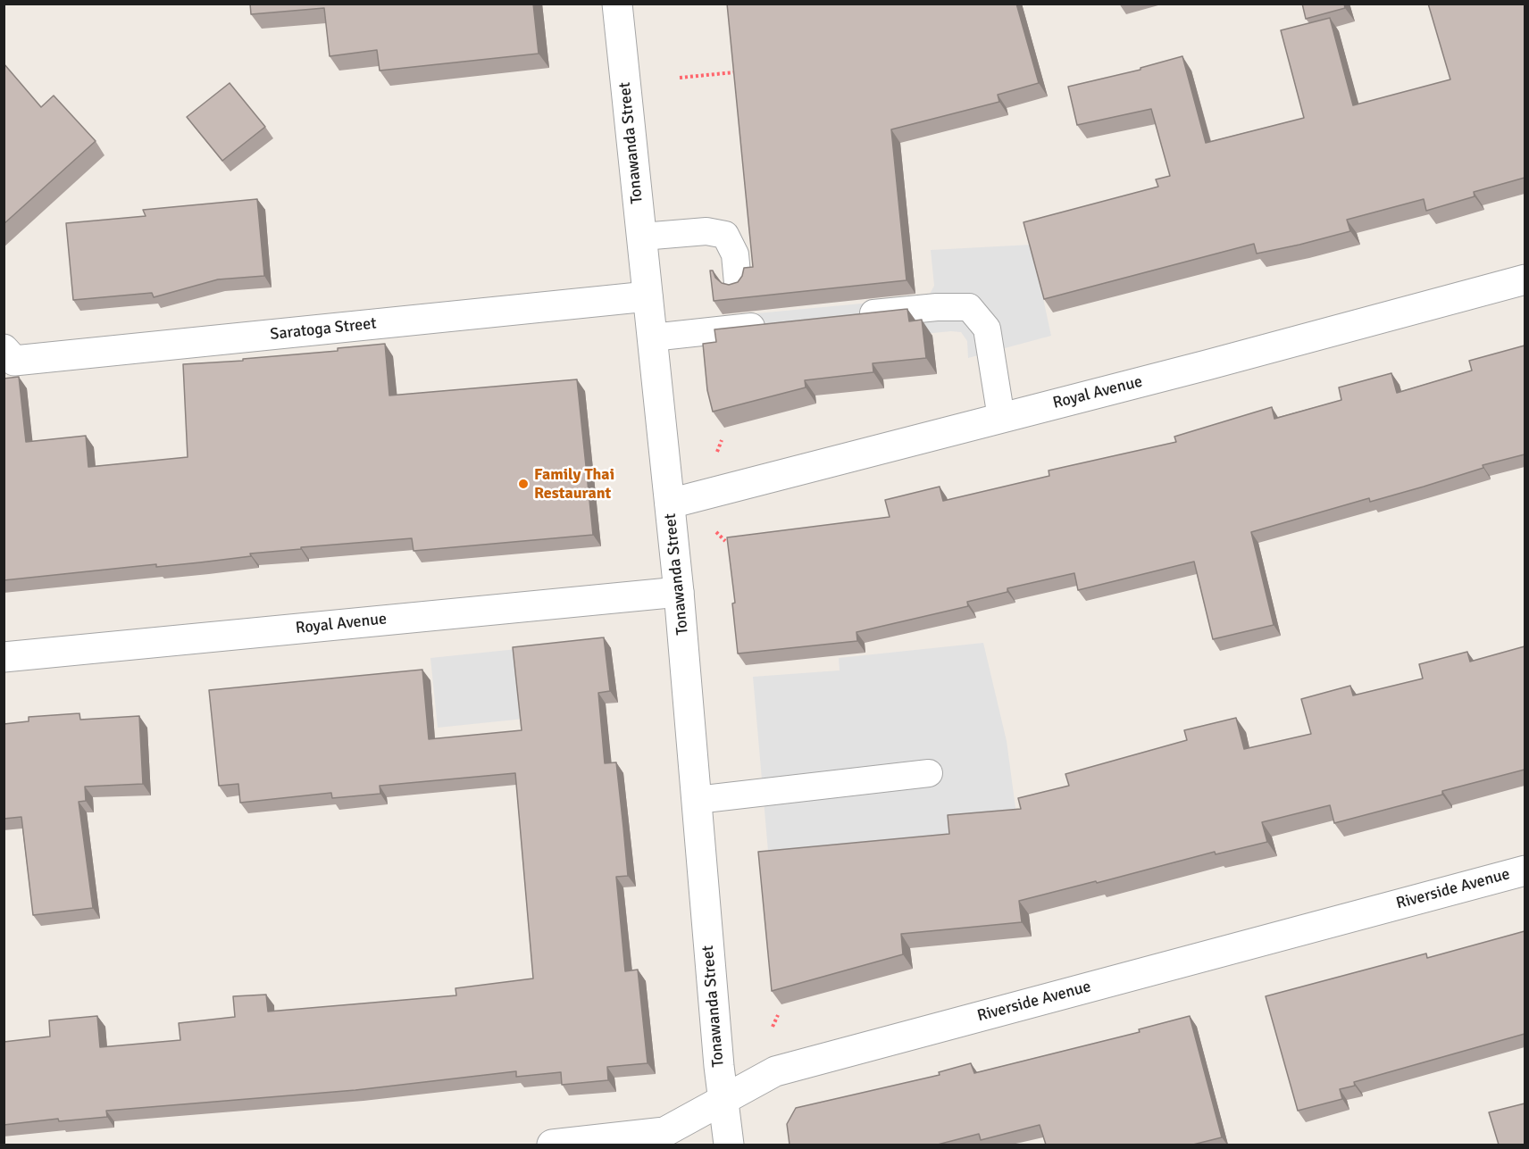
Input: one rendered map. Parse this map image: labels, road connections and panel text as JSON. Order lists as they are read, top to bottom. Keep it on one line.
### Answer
{"streets":{"street":["Tonawanda Street","Saratoga Street","Royal Avenue","Riverside Avenue"]},"crossings":[["Tonawanda Street","Saratoga Street"],["Tonawanda Street","Royal Avenue"],["Tonawanda Street","Riverside Avenue"]],"places":["Family Thai Restaurant"]}
